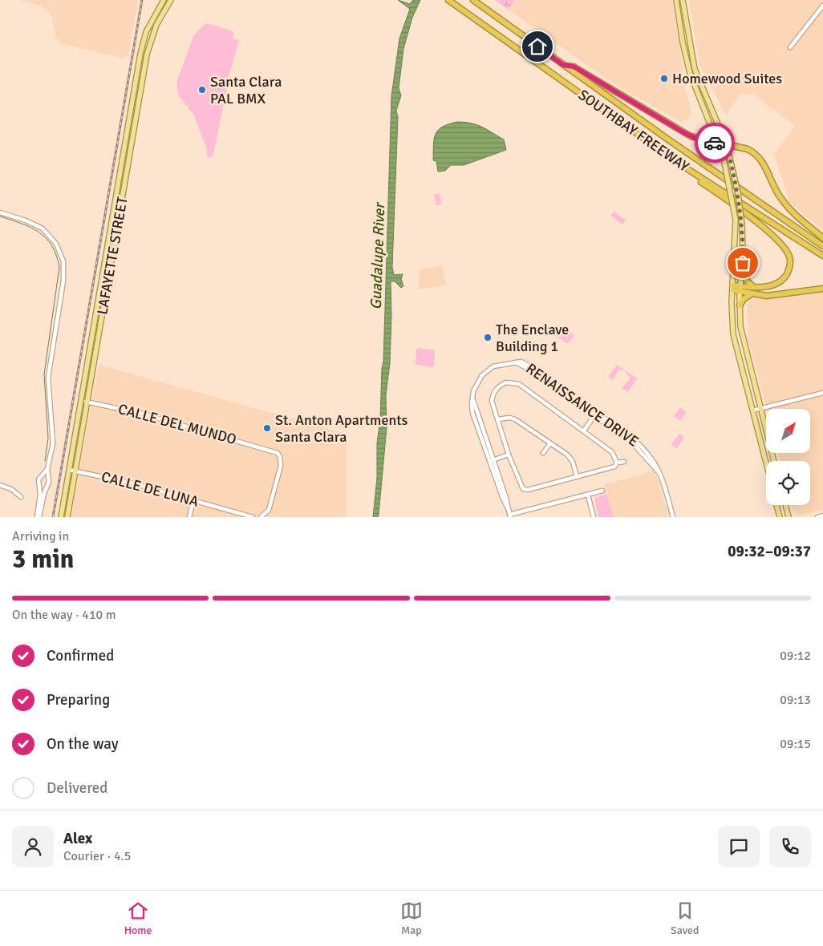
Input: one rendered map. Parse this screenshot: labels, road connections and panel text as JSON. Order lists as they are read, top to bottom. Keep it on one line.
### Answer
{"streets":{"highway":["SOUTHBAY FREEWAY"],"main road":["LAFAYETTE STREET"],"street":["RENAISSANCE DRIVE","CALLE DEL MUNDO","CALLE DE LUNA"]},"crossings":[["LAFAYETTE STREET","CALLE DEL MUNDO"],["LAFAYETTE STREET","CALLE DE LUNA"]],"water":["Guadalupe River"],"places":["Homewood Suites","Santa Clara PAL BMX","The Enclave Building 1","St. Anton Apartments Santa Clara"],"north":"top right","page":{"heading":["3 min","Arriving in","09:32–09:37"],"panel":["Alex","Courier · 4.5"],"bar":"On the way · 410 m","list":[["Confirmed","09:12"],["Preparing","09:13"],["On the way","09:15"],"Delivered"],"tabs":["Home","Map","Saved"]}}
